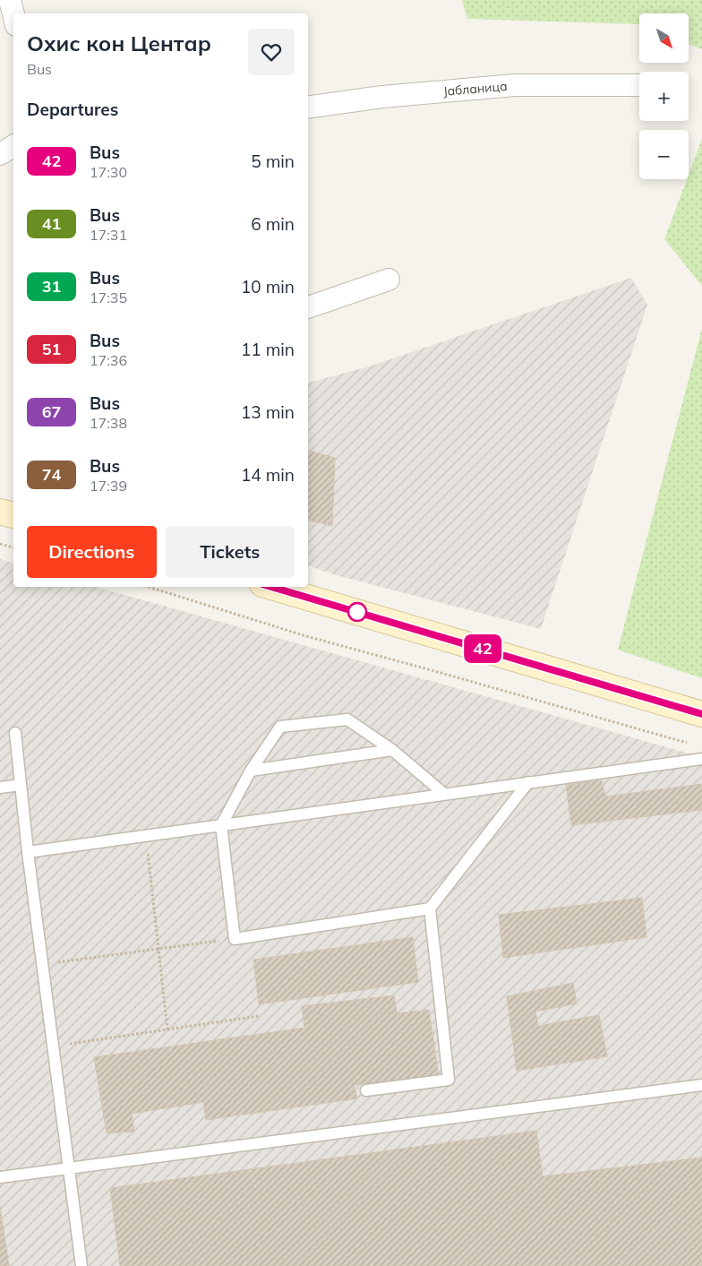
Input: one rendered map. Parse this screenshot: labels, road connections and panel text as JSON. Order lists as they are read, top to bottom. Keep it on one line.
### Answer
{"streets":{"street":["Јабланица"]},"lines":["bus line 42"],"north":"bottom right","page":{"on_map":"42","map_buttons":["+","−"],"heading":[["Охис кон Центар","Bus"],"Departures"],"list":[{"mark":"42","name":"Bus","note":"17:30","value":"5 min"},{"mark":"41","name":"Bus","note":"17:31","value":"6 min"},{"mark":"31","name":"Bus","note":"17:35","value":"10 min"},{"mark":"51","name":"Bus","note":"17:36","value":"11 min"},{"mark":"67","name":"Bus","note":"17:38","value":"13 min"},{"mark":"74","name":"Bus","note":"17:39","value":"14 min"}],"buttons":["Directions","Tickets"]}}
